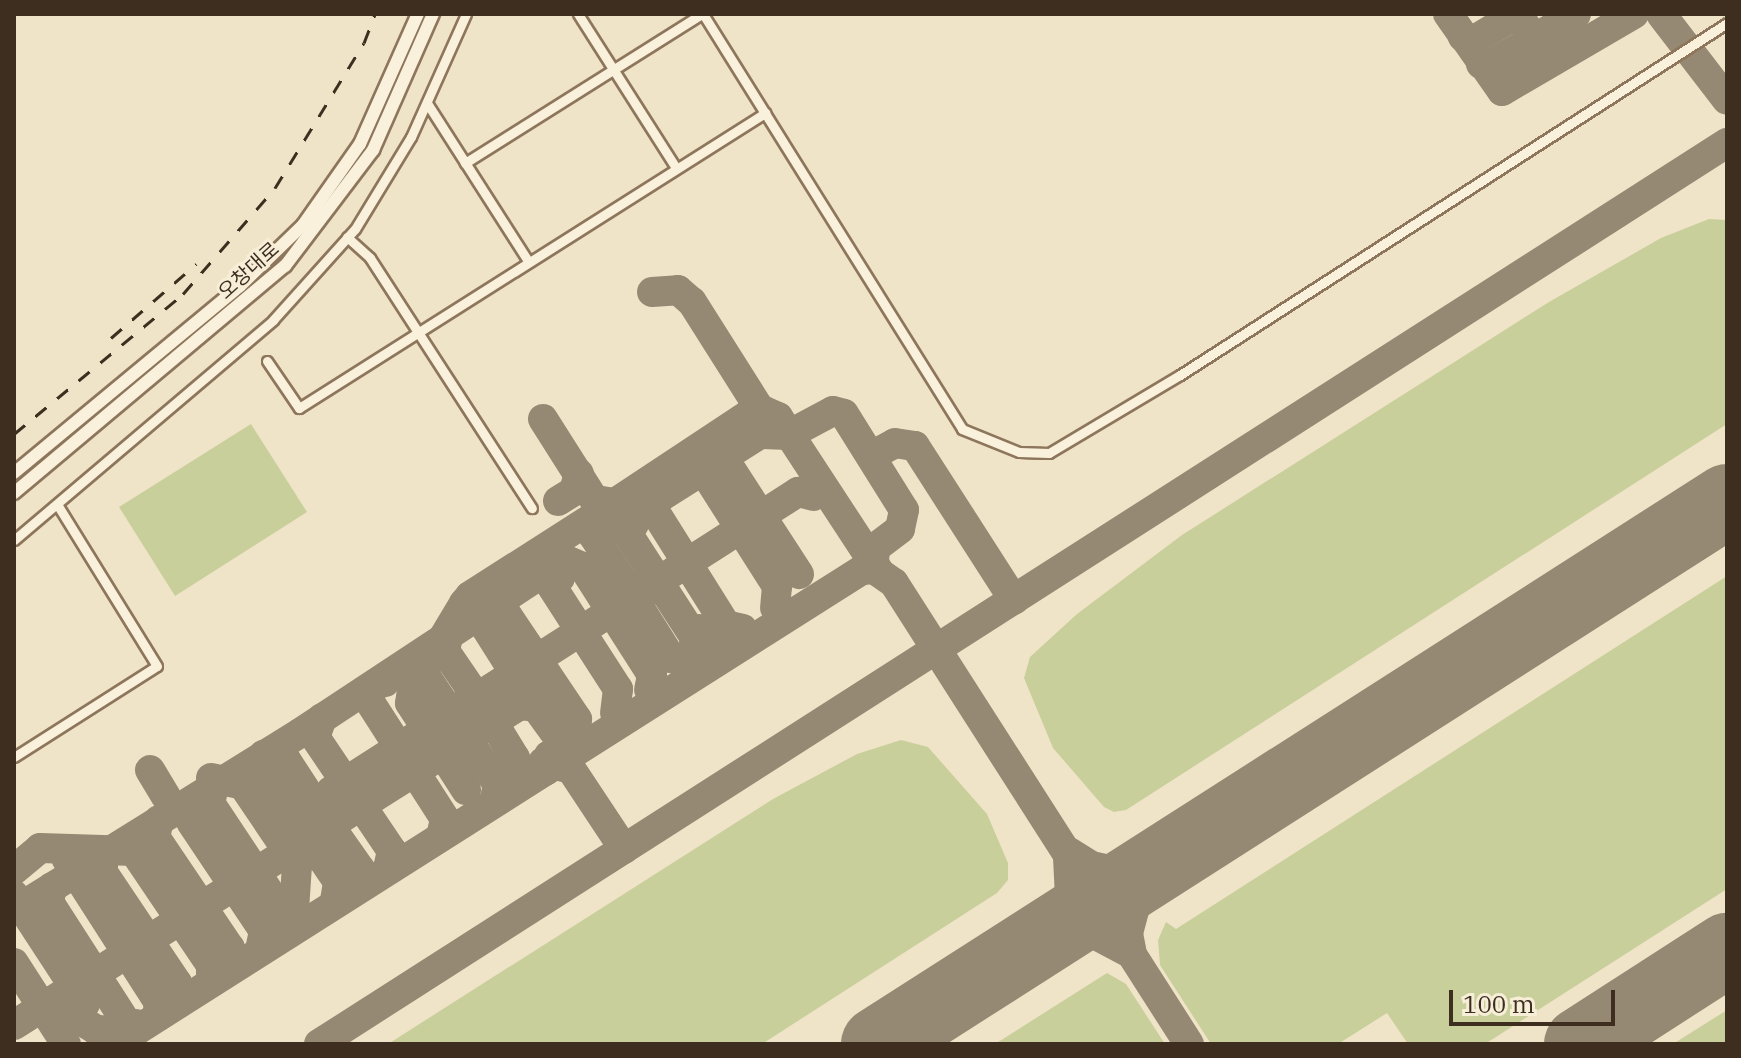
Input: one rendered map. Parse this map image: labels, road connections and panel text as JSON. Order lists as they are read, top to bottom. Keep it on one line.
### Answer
{"streets":{"main road":["오창대로"]},"scale_bar":"100 m"}
